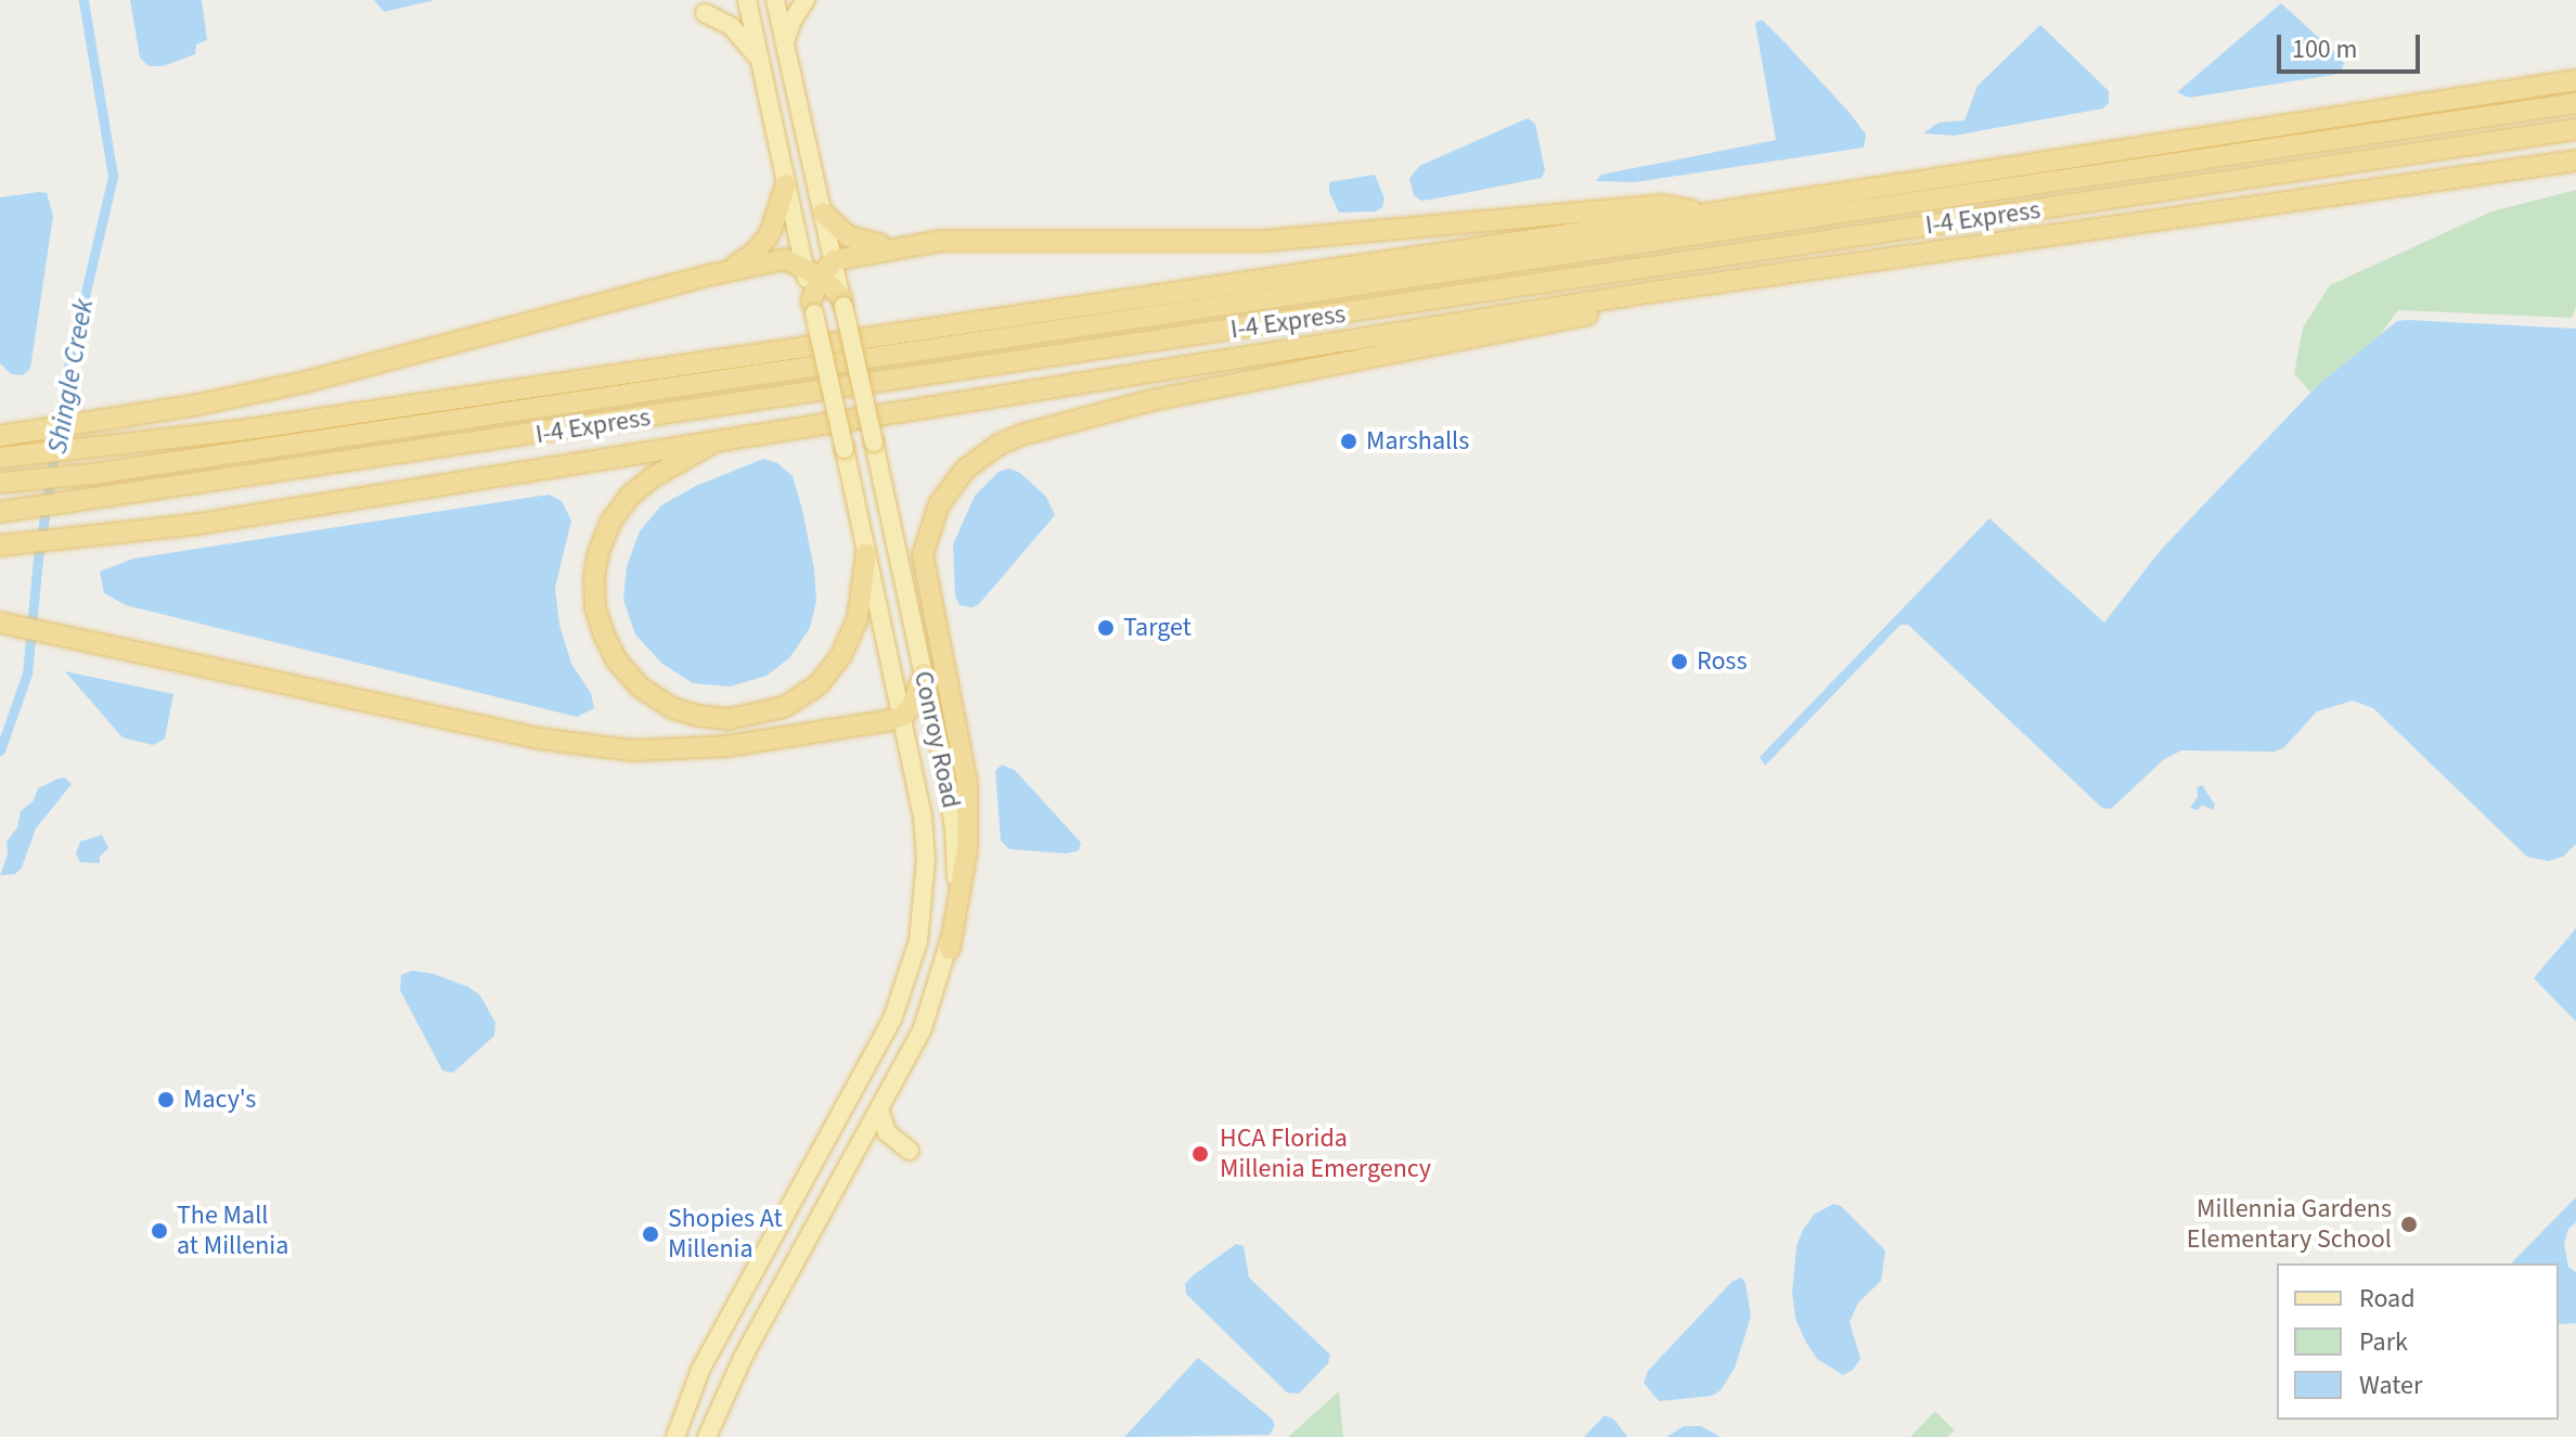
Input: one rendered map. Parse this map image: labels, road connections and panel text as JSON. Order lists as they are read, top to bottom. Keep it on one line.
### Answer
{"streets":{"highway":["I-4 Express"],"main road":["Conroy Road"]},"water":["Shingle Creek"],"places":["Marshalls","Target","Ross","Macy's","HCA Florida Millenia Emergency","Millennia Gardens Elementary School","The Mall at Millenia","Shopies At Millenia"],"legend":["Road","Park","Water"],"scale_bar":"100 m"}
